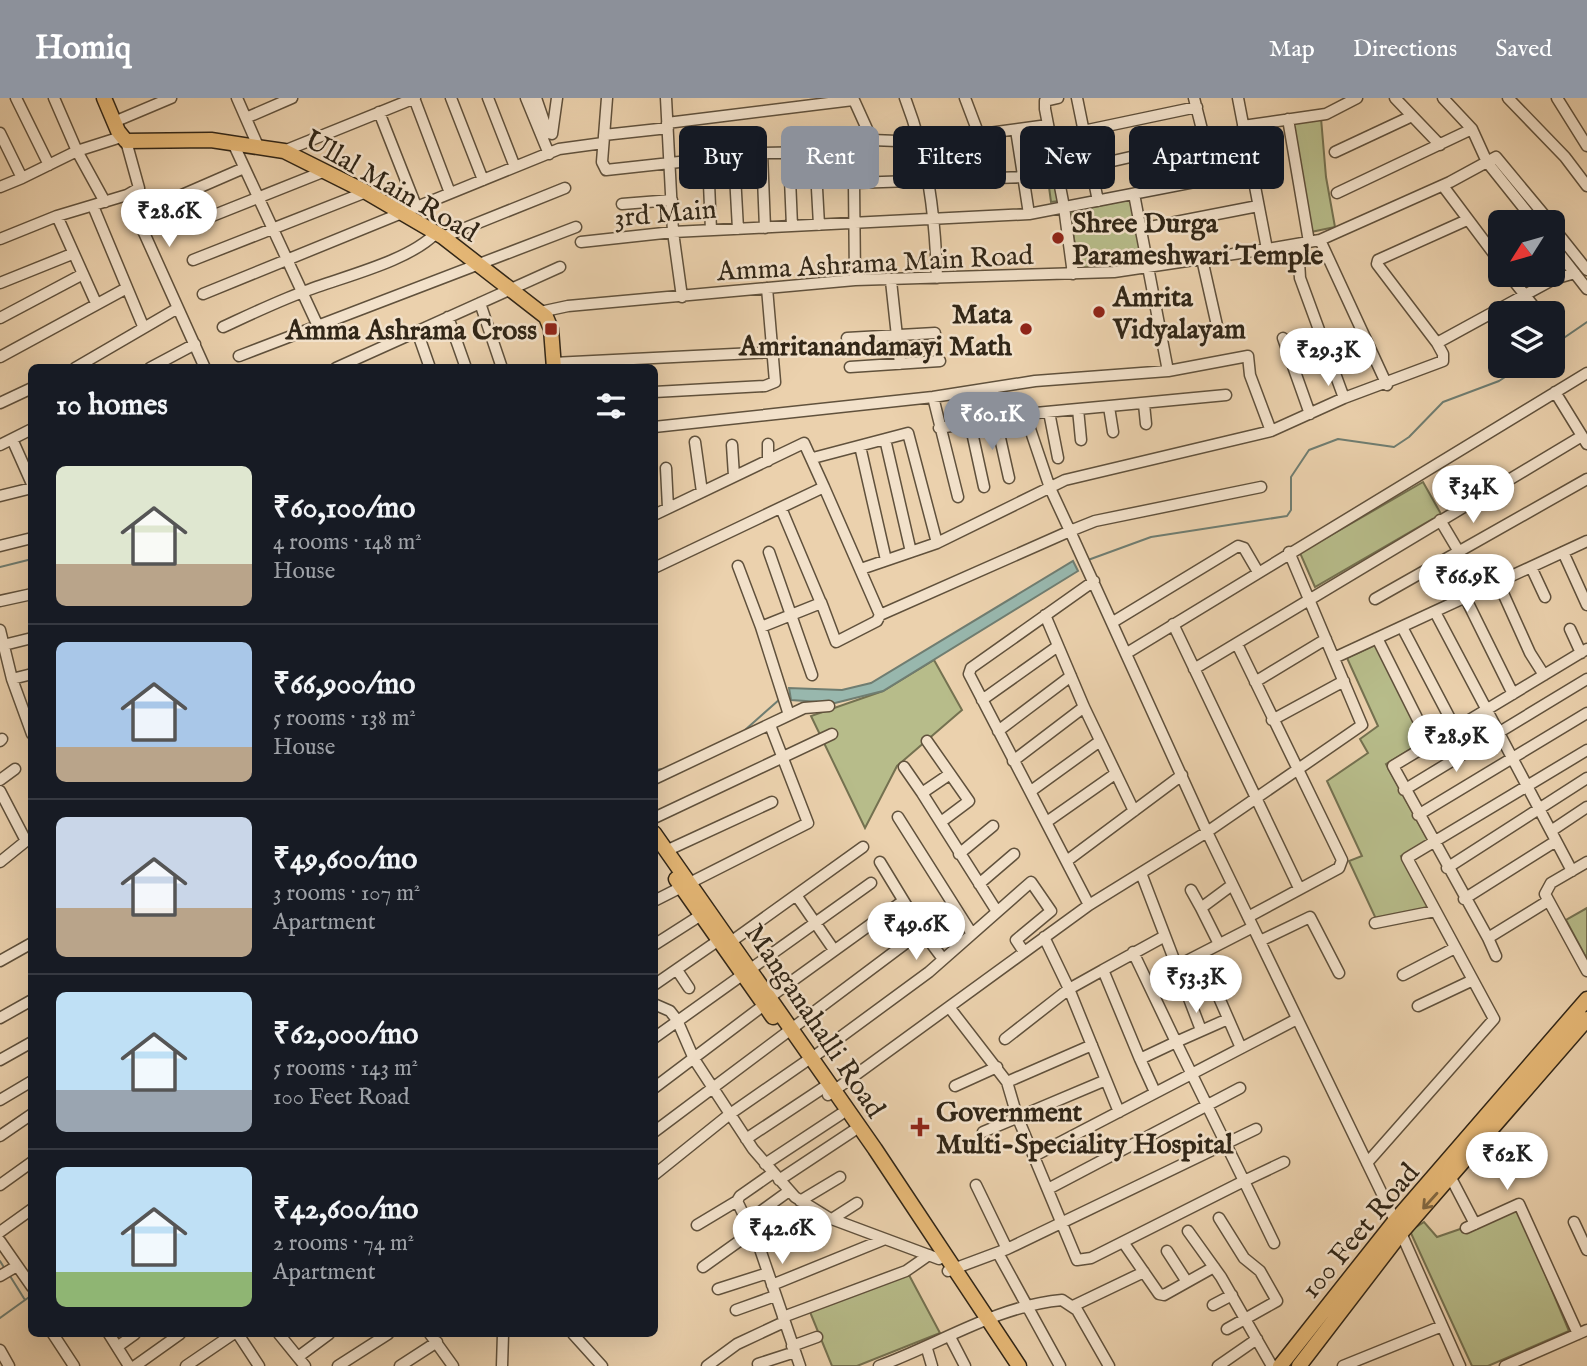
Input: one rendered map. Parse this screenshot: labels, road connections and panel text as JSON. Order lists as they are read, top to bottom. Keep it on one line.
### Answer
{"streets":{"main road":["Ullal Main Road","Manganahalli Road","100 Feet Road"],"street":["3rd Main","Amma Ashrama Main Road"]},"crossings":[["Ullal Main Road","Amma Ashrama Main Road"]],"places":{"other":["Shree Durga Parameshwari Temple","Amrita Vidyalayam","Mata Amritanandamayi Math"],"transit":["Amma Ashrama Cross"],"health":["Government Multi-Speciality Hospital"]},"north":"bottom left","page":{"header":"Homiq","nav":["Map","Directions","Saved"],"chip":["Buy","Rent","Filters","New","Apartment"],"price":["₹28.6K","₹29.3K","₹60.1K","₹34K","₹66.9K","₹28.9K","₹49.6K","₹53.3K","₹62K","₹42.6K"],"heading":"10 homes","list":[{"name":"₹60,100/mo","note":"4 rooms · 148 m² · House"},{"name":"₹66,900/mo","note":"5 rooms · 138 m² · House"},{"name":"₹49,600/mo","note":"3 rooms · 107 m² · Apartment"},{"name":"₹62,000/mo","note":"5 rooms · 143 m² · 100 Feet Road"},{"name":"₹42,600/mo","note":"2 rooms · 74 m² · Apartment"}]}}
